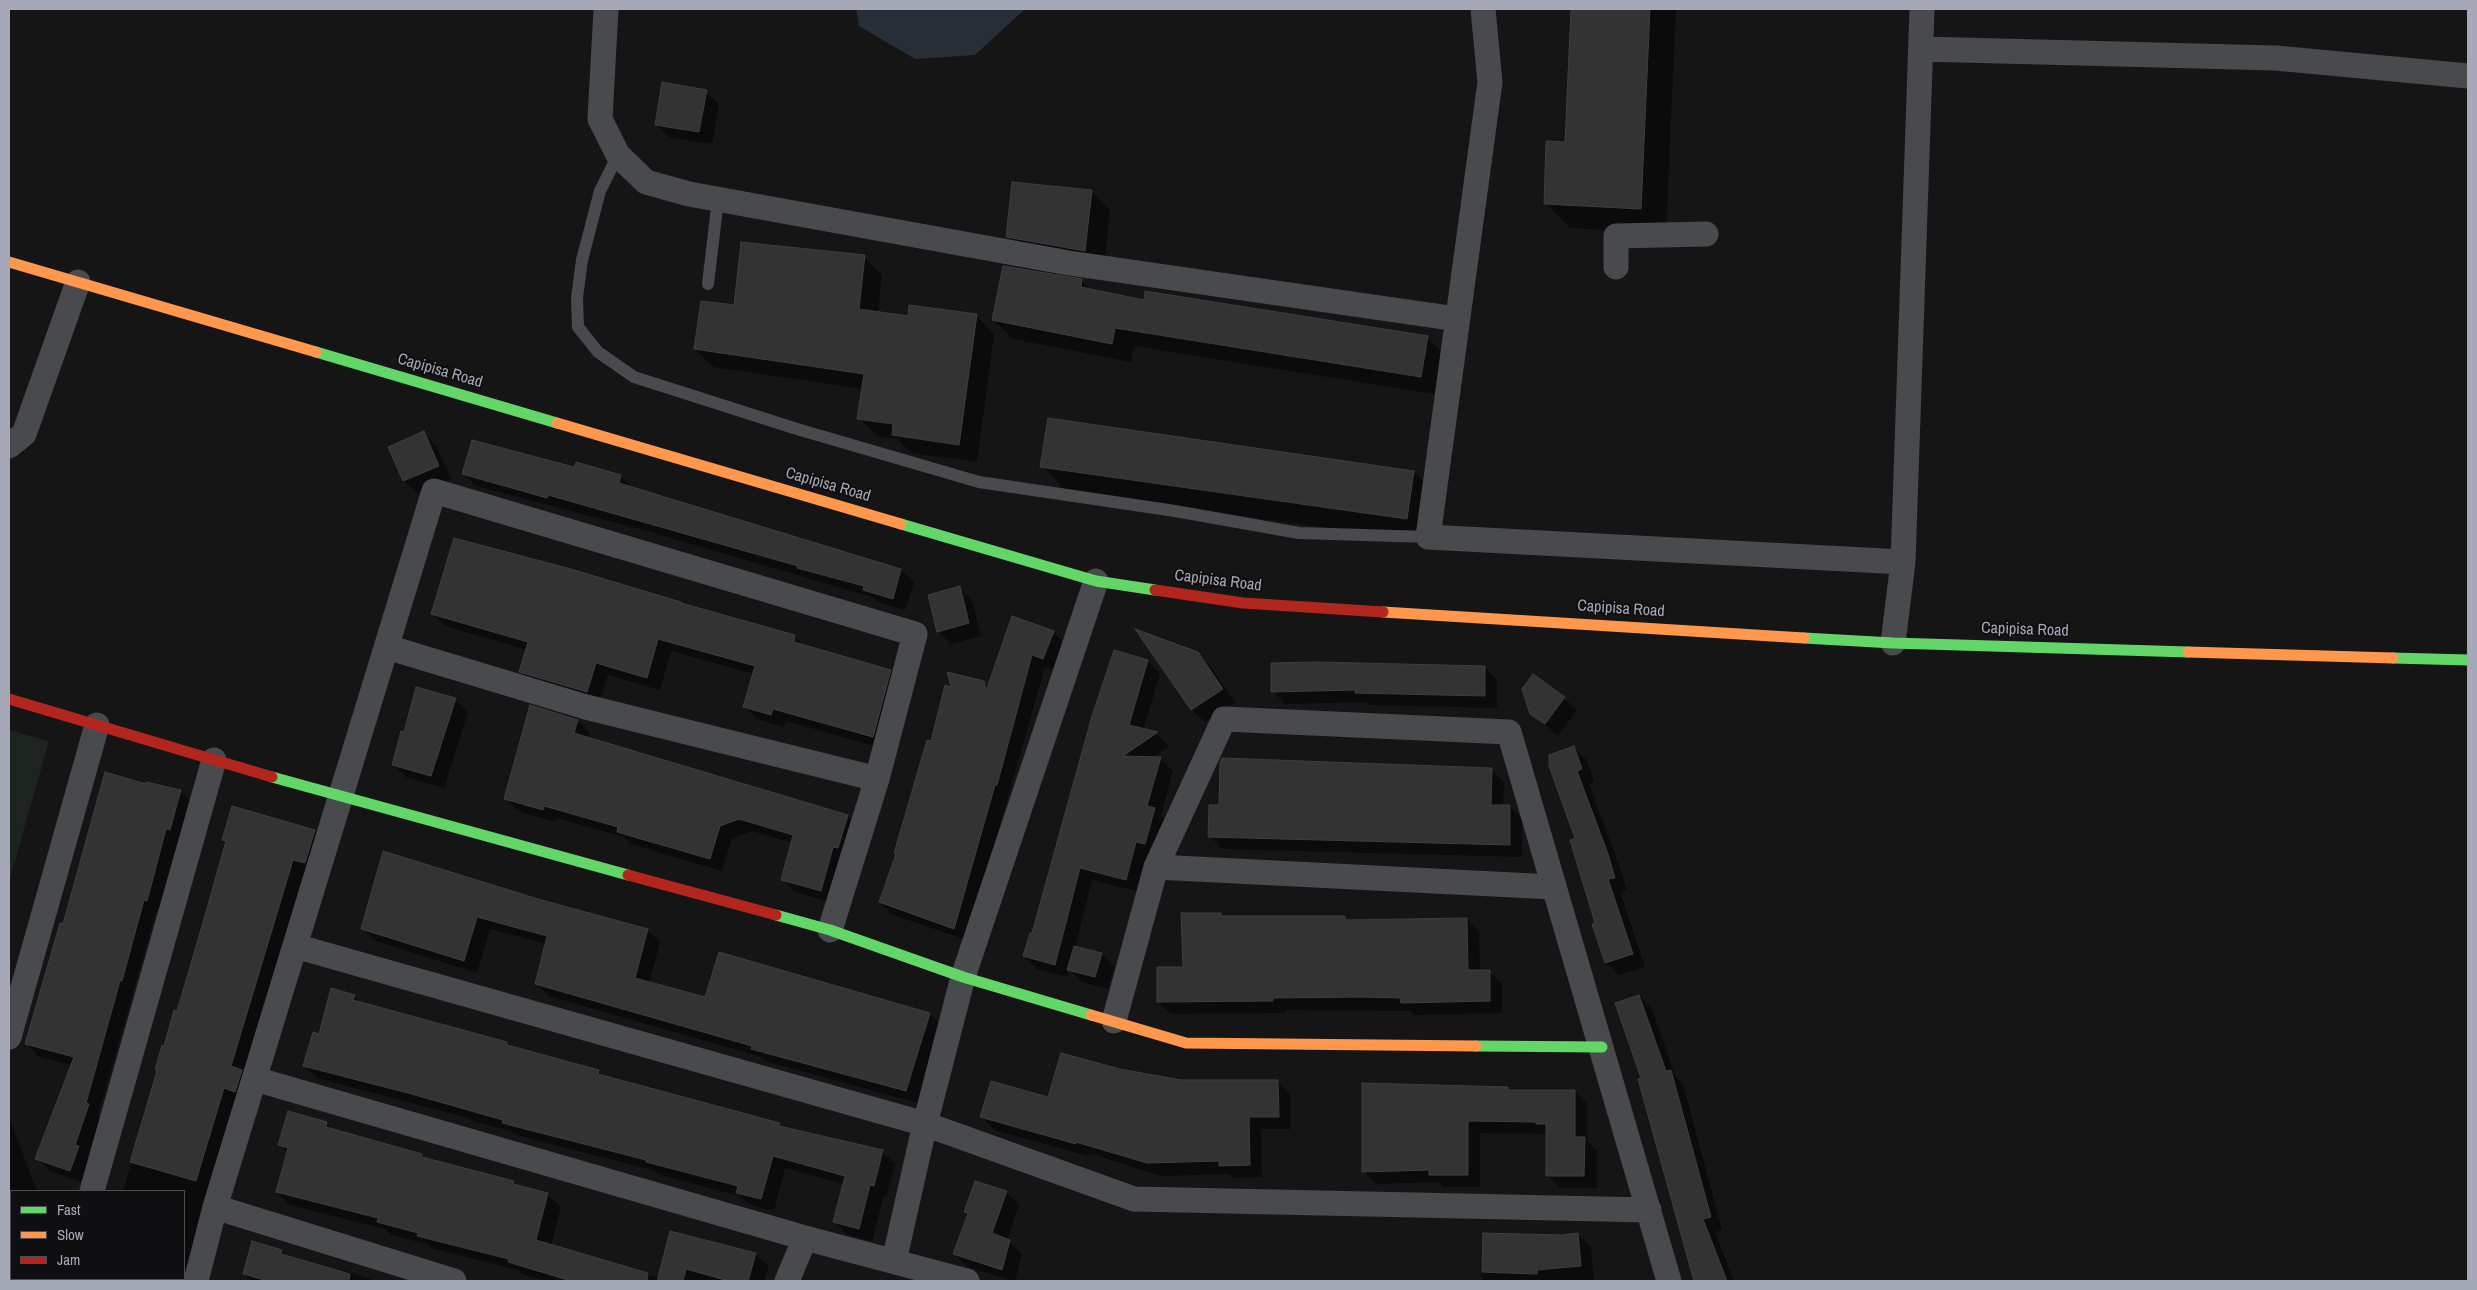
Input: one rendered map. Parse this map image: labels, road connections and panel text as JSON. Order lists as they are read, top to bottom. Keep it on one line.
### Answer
{"streets":{"main road":["Capipisa Road"]},"legend":["Fast","Slow","Jam"]}
